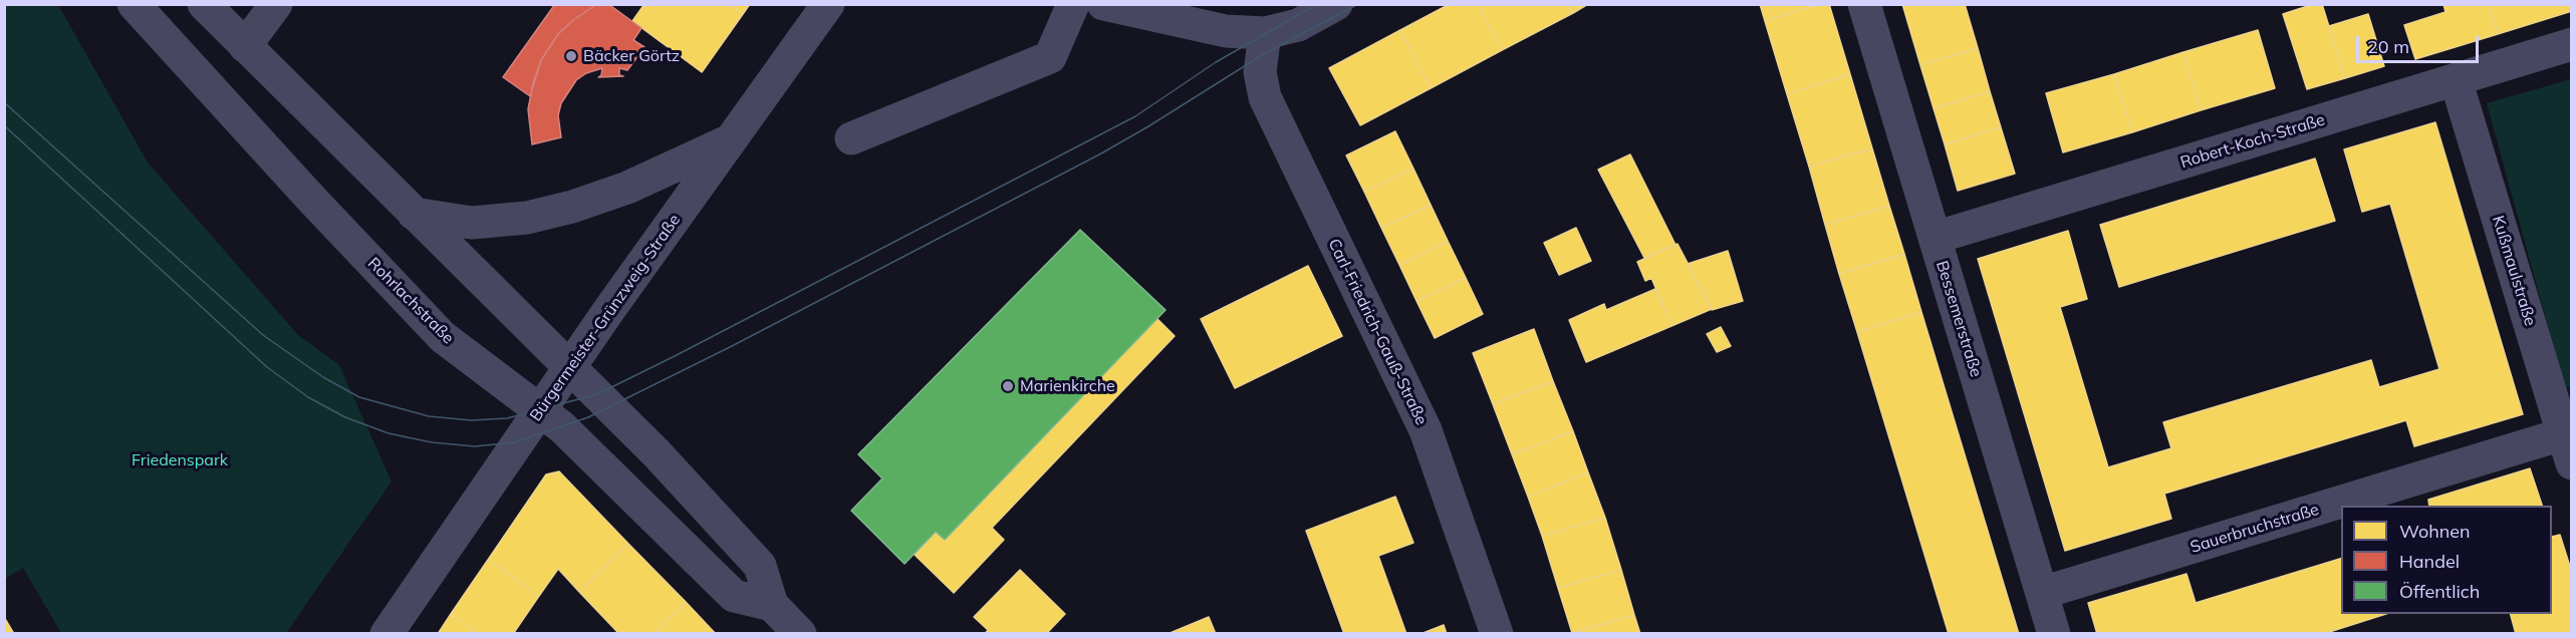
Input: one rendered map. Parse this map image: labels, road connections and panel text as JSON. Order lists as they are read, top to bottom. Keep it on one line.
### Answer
{"streets":{"street":["Robert-Koch-Straße","Kußmaulstraße","Rohrlachstraße","Bürgermeister-Grünzweig-Straße","Bessemerstraße","Carl-Friedrich-Gauß-Straße","Sauerbruchstraße"]},"crossings":[["Robert-Koch-Straße","Kußmaulstraße"],["Robert-Koch-Straße","Bessemerstraße"],["Kußmaulstraße","Sauerbruchstraße"],["Rohrlachstraße","Bürgermeister-Grünzweig-Straße"],["Bessemerstraße","Sauerbruchstraße"]],"parks":["Friedenspark"],"places":["Bäcker Görtz","Marienkirche"],"legend":["Wohnen","Handel","Öffentlich"],"scale_bar":"20 m"}
